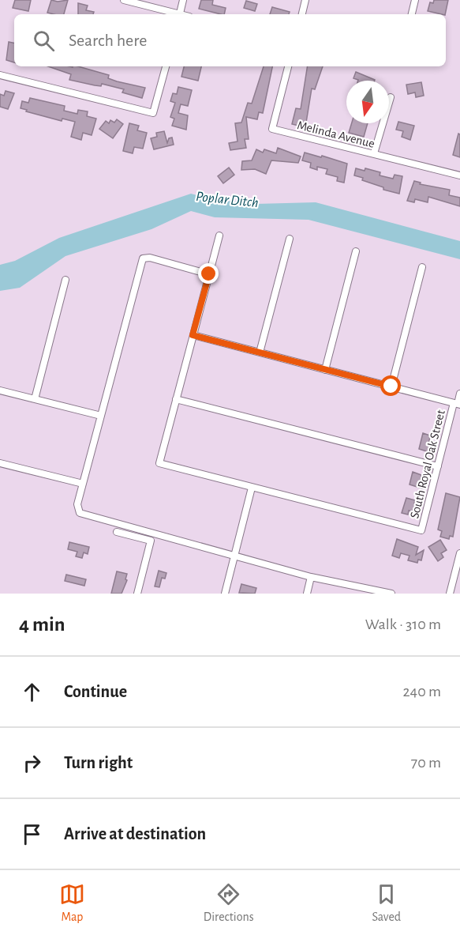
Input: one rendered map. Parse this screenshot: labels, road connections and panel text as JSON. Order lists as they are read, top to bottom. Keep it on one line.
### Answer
{"streets":{"street":["Melinda Avenue","South Royal Oak Street"]},"water":["Poplar Ditch"],"north":"bottom","page":{"search":"Search here","heading":["4 min","Walk · 310 m"],"list":[["Continue","240 m"],["Turn right","70 m"],"Arrive at destination"],"nav":["Map","Directions","Saved"]}}
